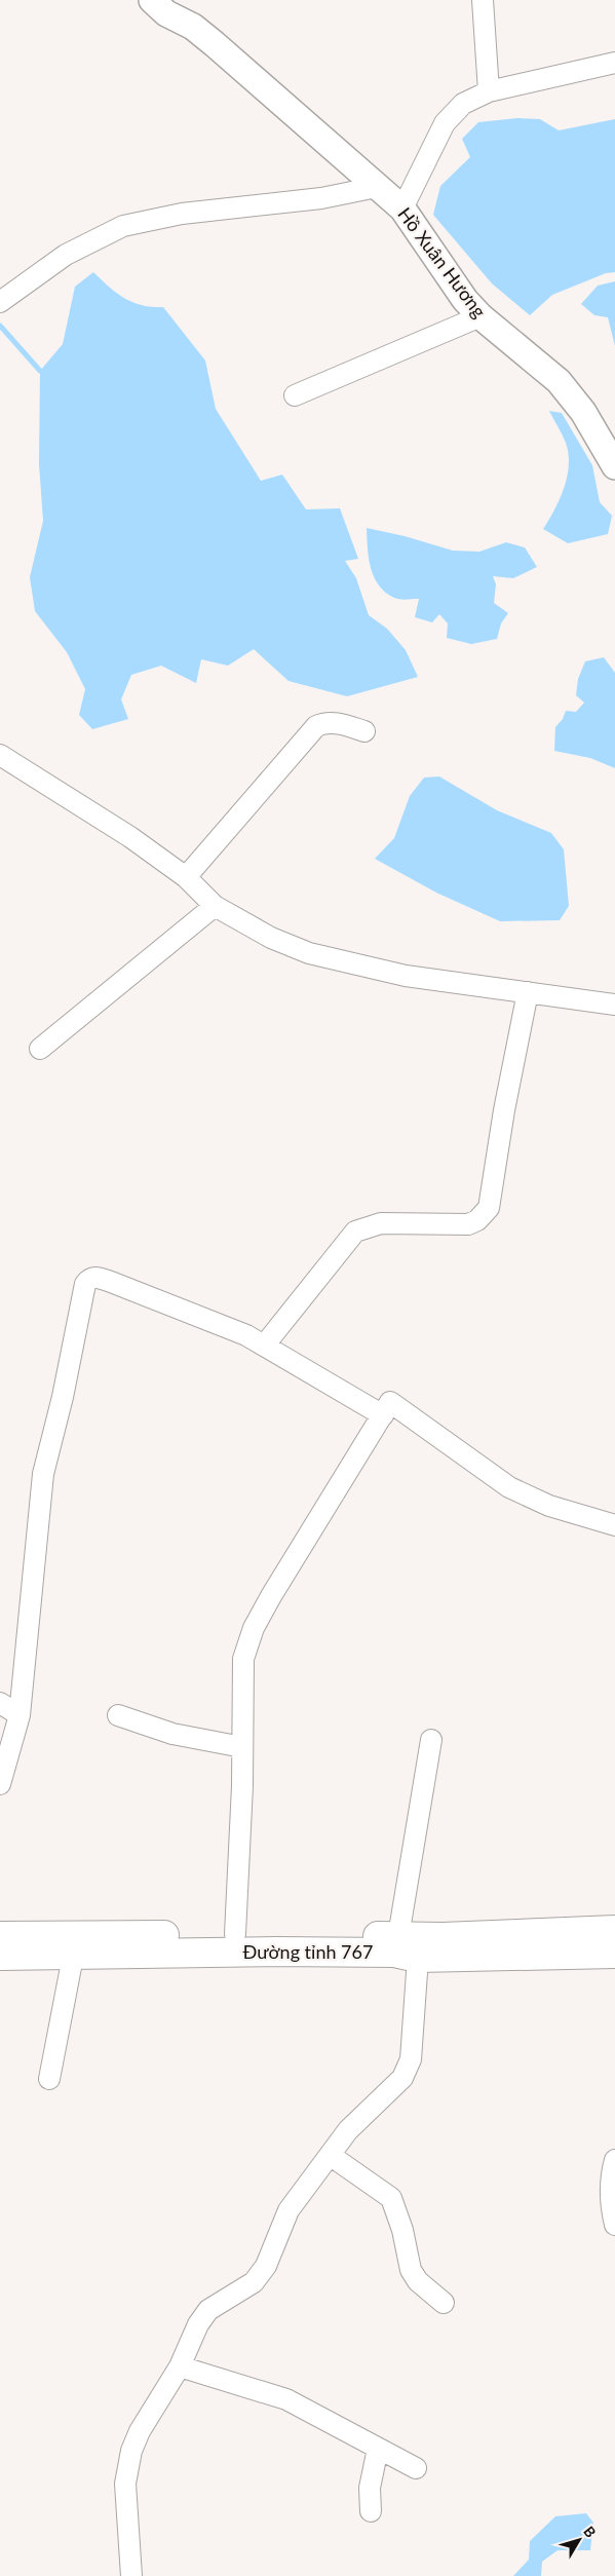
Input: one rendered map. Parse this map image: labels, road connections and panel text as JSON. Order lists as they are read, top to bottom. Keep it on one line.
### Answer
{"streets":{"main road":["Đường tỉnh 767"],"street":["Hồ Xuân Hương"]},"north":"top right"}
